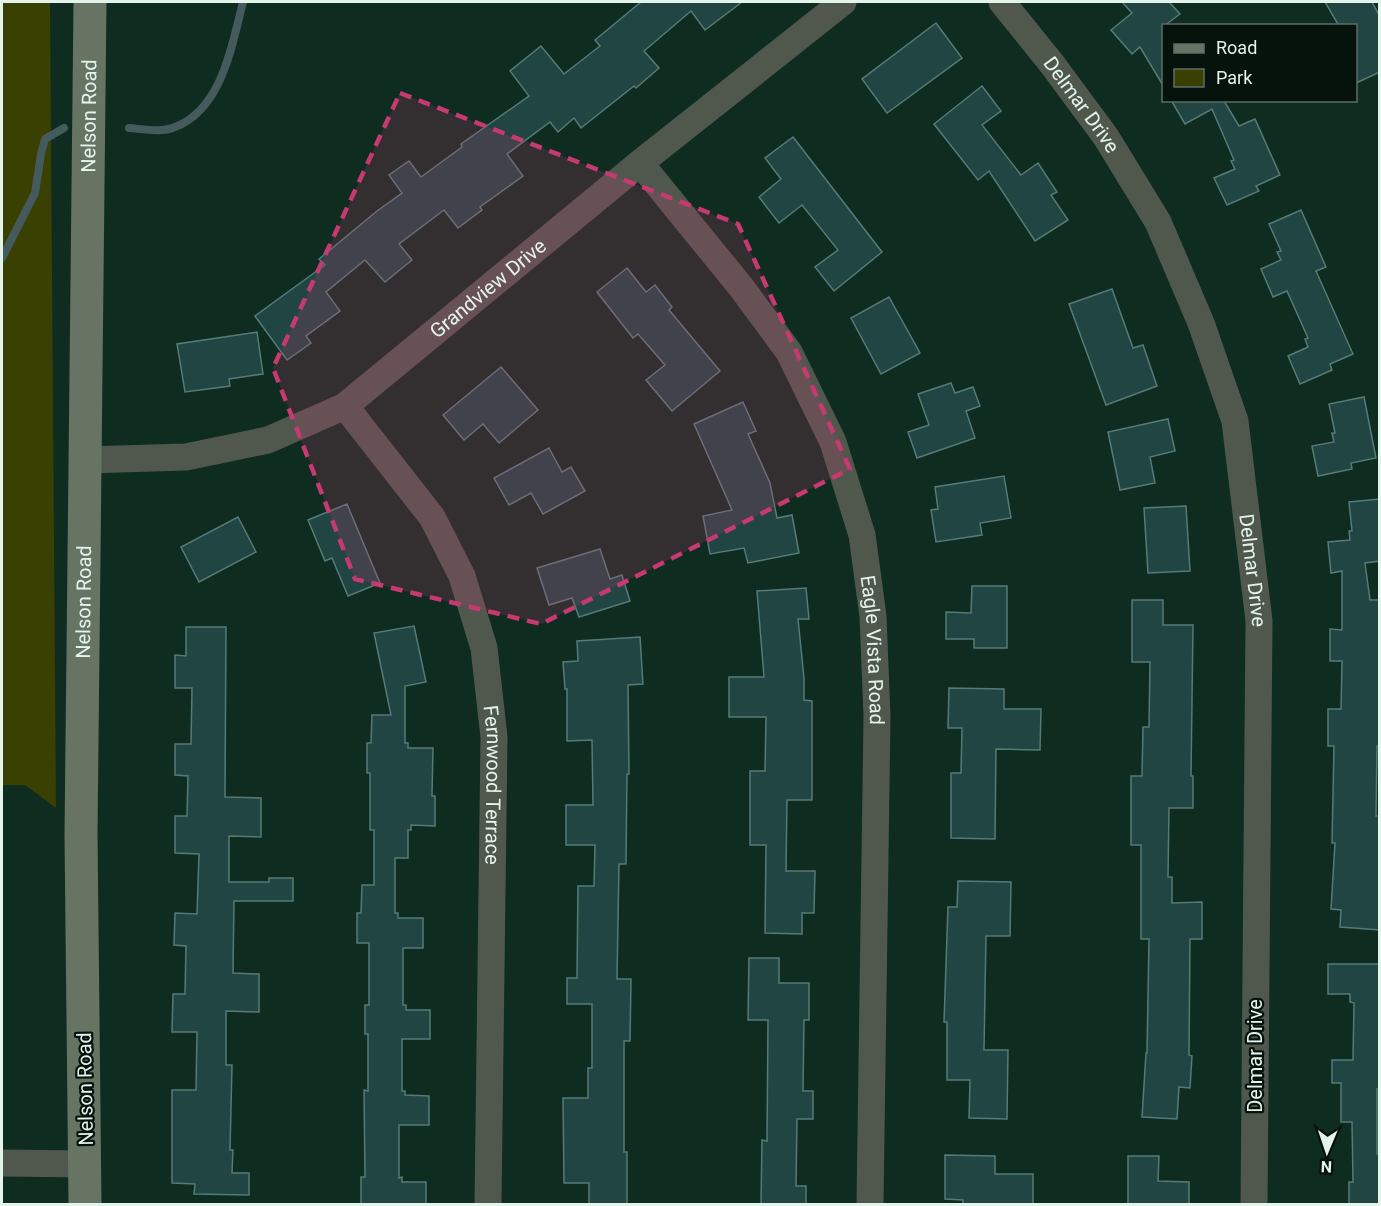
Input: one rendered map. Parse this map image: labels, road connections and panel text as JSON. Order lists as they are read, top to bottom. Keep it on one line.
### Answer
{"streets":{"street":["Delmar Drive","Nelson Road","Grandview Drive","Eagle Vista Road","Fernwood Terrace"]},"crossings":[["Nelson Road","Grandview Drive"],["Grandview Drive","Eagle Vista Road"],["Grandview Drive","Fernwood Terrace"]],"legend":["Road","Park"],"north":"bottom"}
